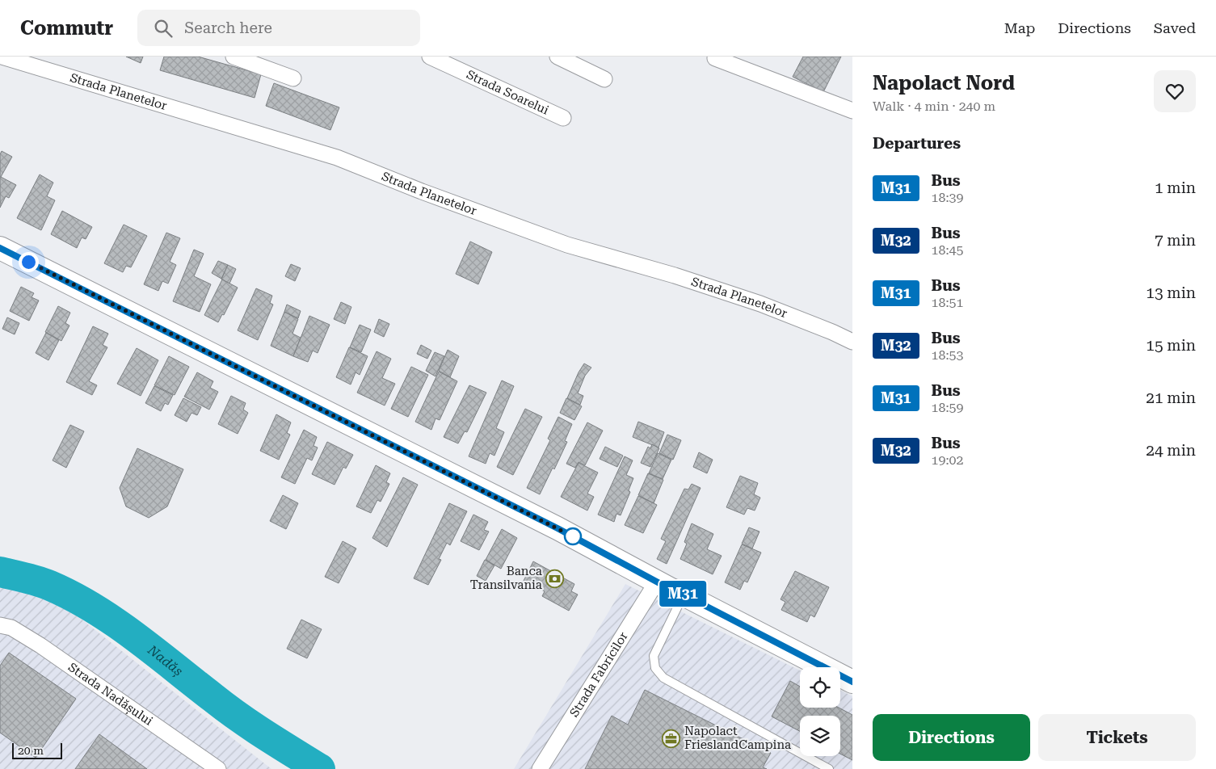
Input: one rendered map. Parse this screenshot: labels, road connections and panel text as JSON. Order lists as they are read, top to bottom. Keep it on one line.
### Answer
{"streets":{"street":["Strada Planetelor","Strada Soarelui","Strada Fabricilor","Strada Nadășului"]},"water":["Nadăș"],"places":{"bank":["Banca Transilvania"],"office":["Napolact FrieslandCampina"]},"lines":["bus line M31"],"scale_bar":"20 m","page":{"header":"Commutr","search":"Search here","nav":["Map","Directions","Saved"],"on_map":"M31","heading":[["Napolact Nord","Walk · 4 min · 240 m"],"Departures"],"list":[{"mark":"M31","name":"Bus","note":"18:39","value":"1 min"},{"mark":"M32","name":"Bus","note":"18:45","value":"7 min"},{"mark":"M31","name":"Bus","note":"18:51","value":"13 min"},{"mark":"M32","name":"Bus","note":"18:53","value":"15 min"},{"mark":"M31","name":"Bus","note":"18:59","value":"21 min"},{"mark":"M32","name":"Bus","note":"19:02","value":"24 min"}],"buttons":["Directions","Tickets"],"scale":"20 m"}}
